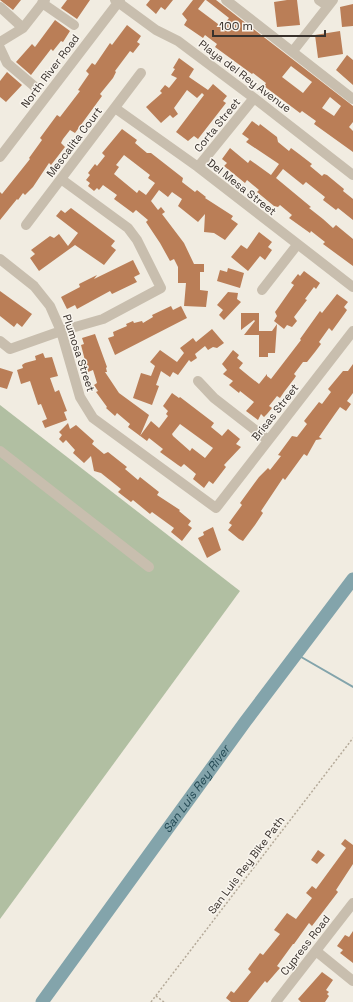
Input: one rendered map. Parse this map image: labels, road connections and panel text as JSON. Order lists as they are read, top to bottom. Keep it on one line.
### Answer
{"streets":{"street":["North River Road","Playa del Rey Avenue","Corta Street","Mescalita Court","Del Mesa Street","Plumosa Street","Brisas Street","Cypress Road"],"path":["San Luis Rey Bike Path"]},"crossings":[["North River Road","Playa del Rey Avenue"],["Playa del Rey Avenue","Corta Street"],["Corta Street","Del Mesa Street"],["Mescalita Court","Del Mesa Street"],["Plumosa Street","Brisas Street"]],"water":["San Luis Rey River"],"scale_bar":"100 m"}
